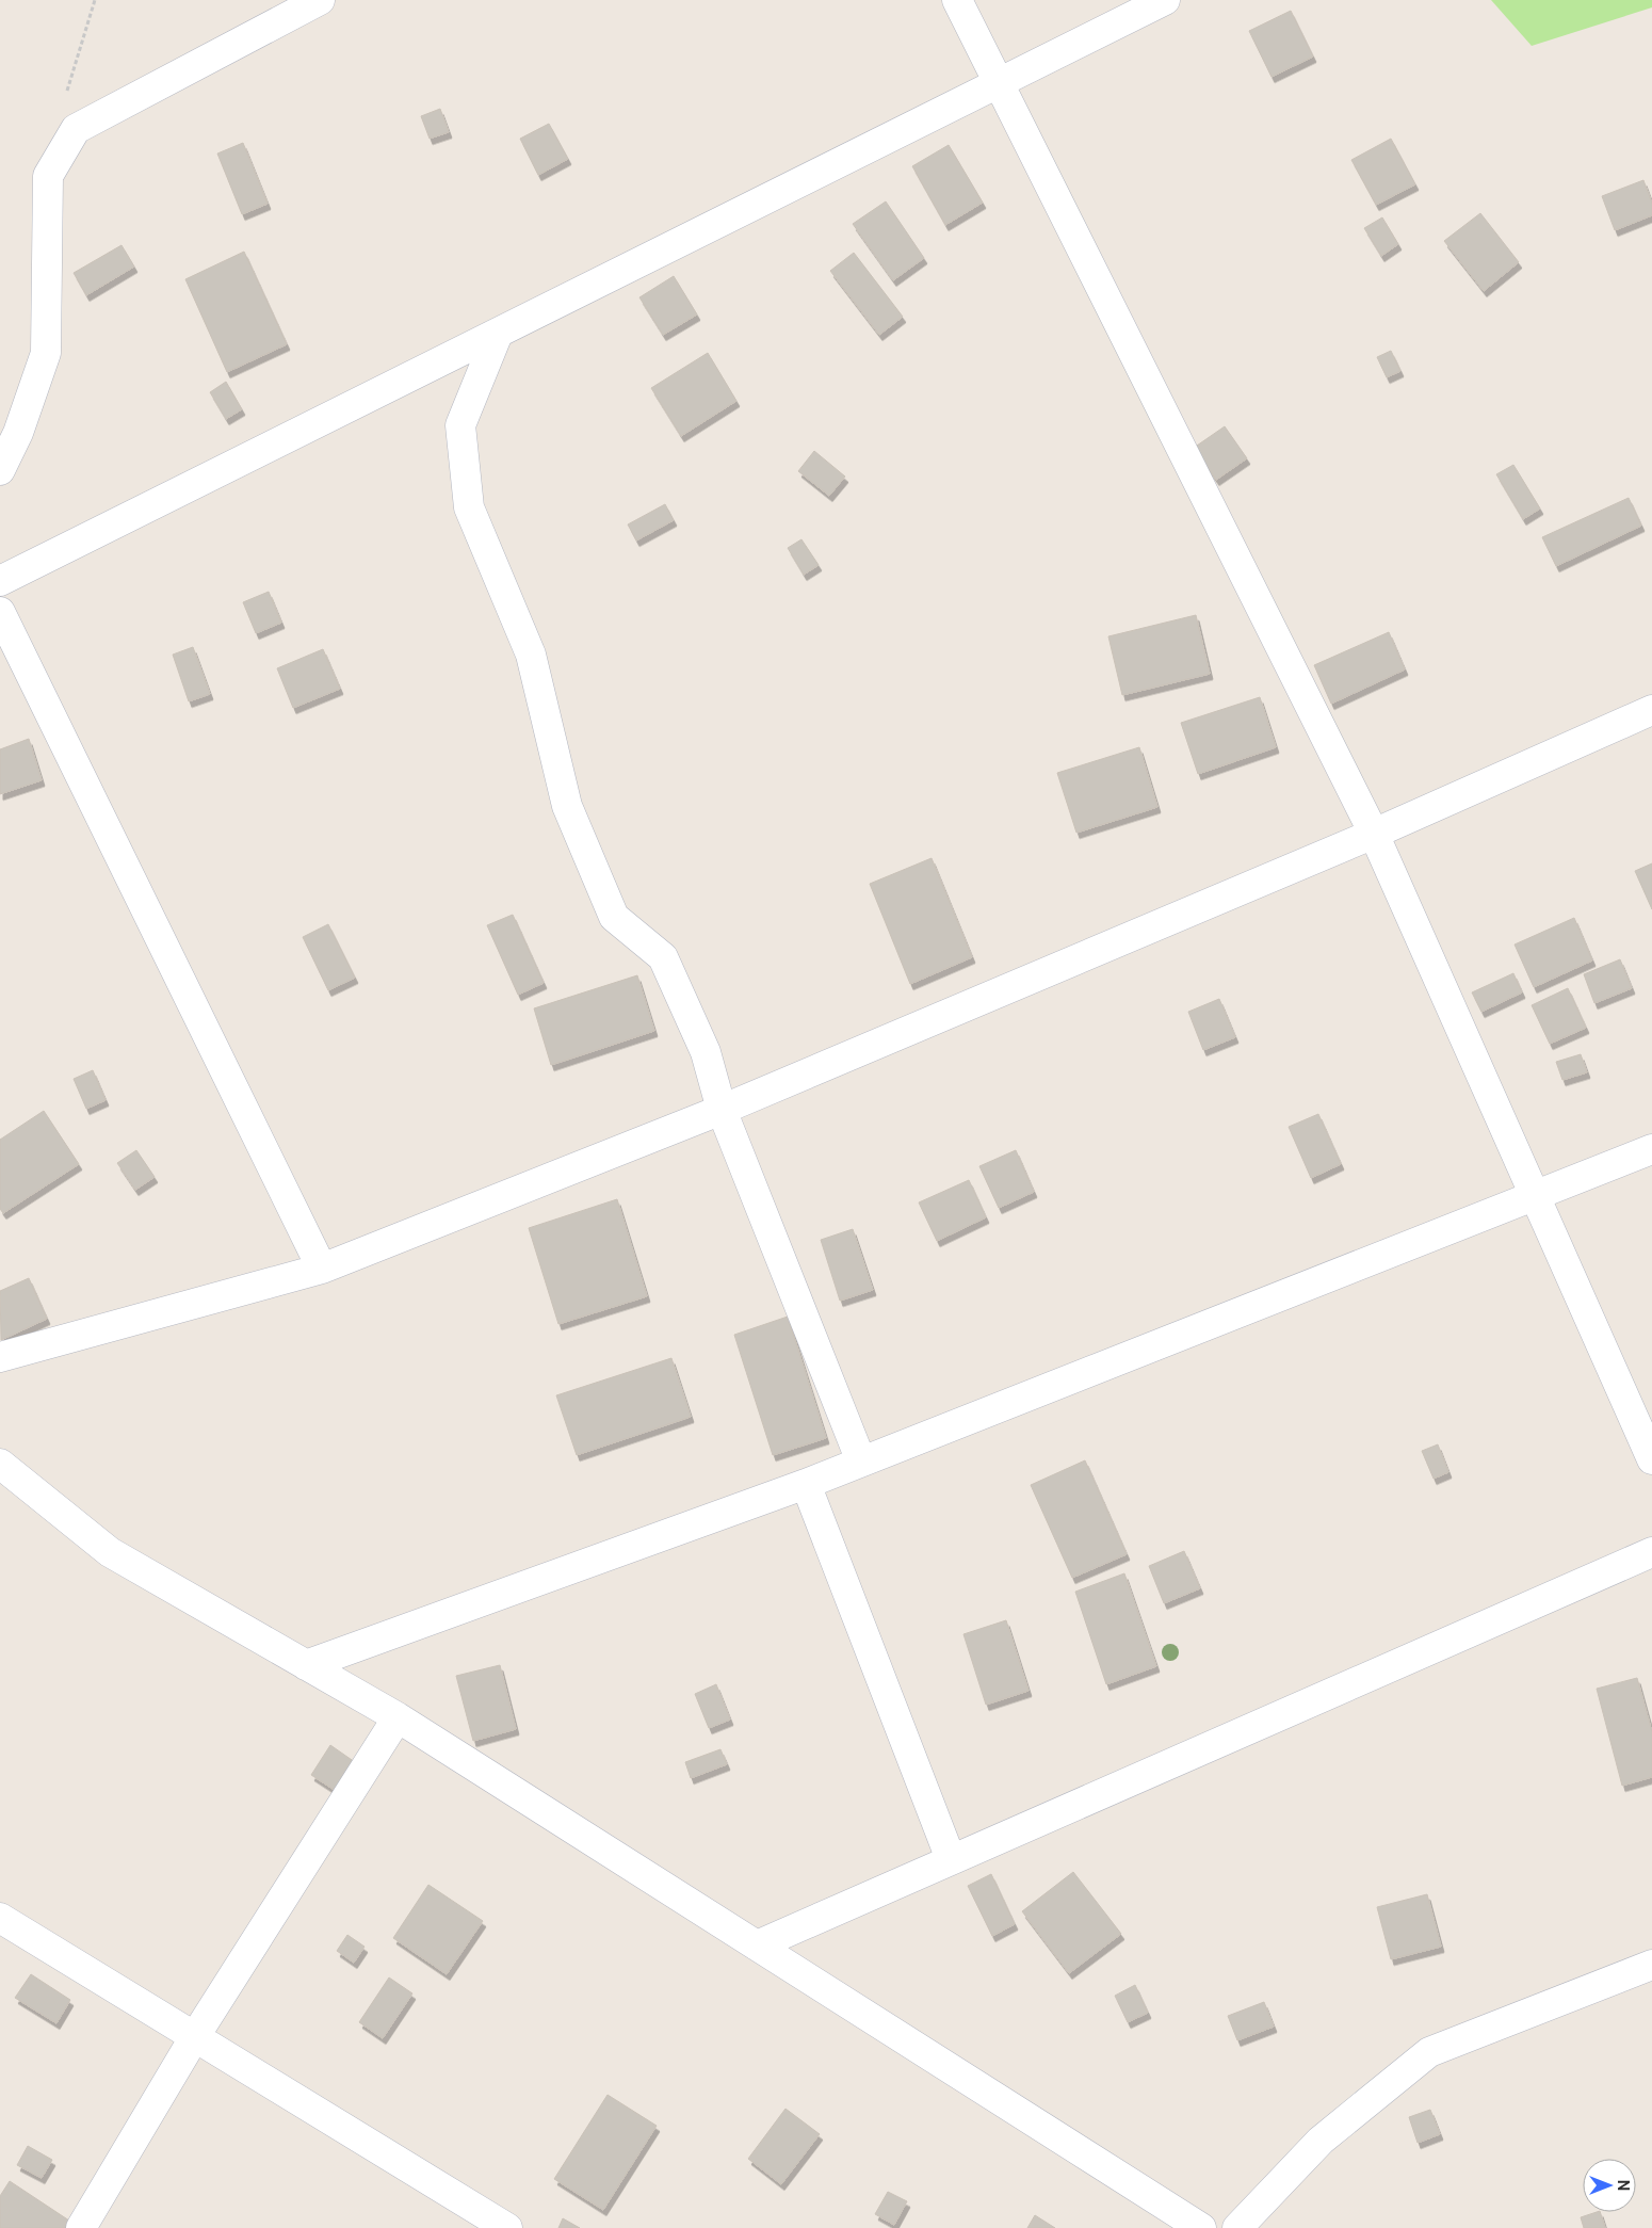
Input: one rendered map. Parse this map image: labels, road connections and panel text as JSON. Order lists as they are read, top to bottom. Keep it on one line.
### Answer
{"north":"right"}
